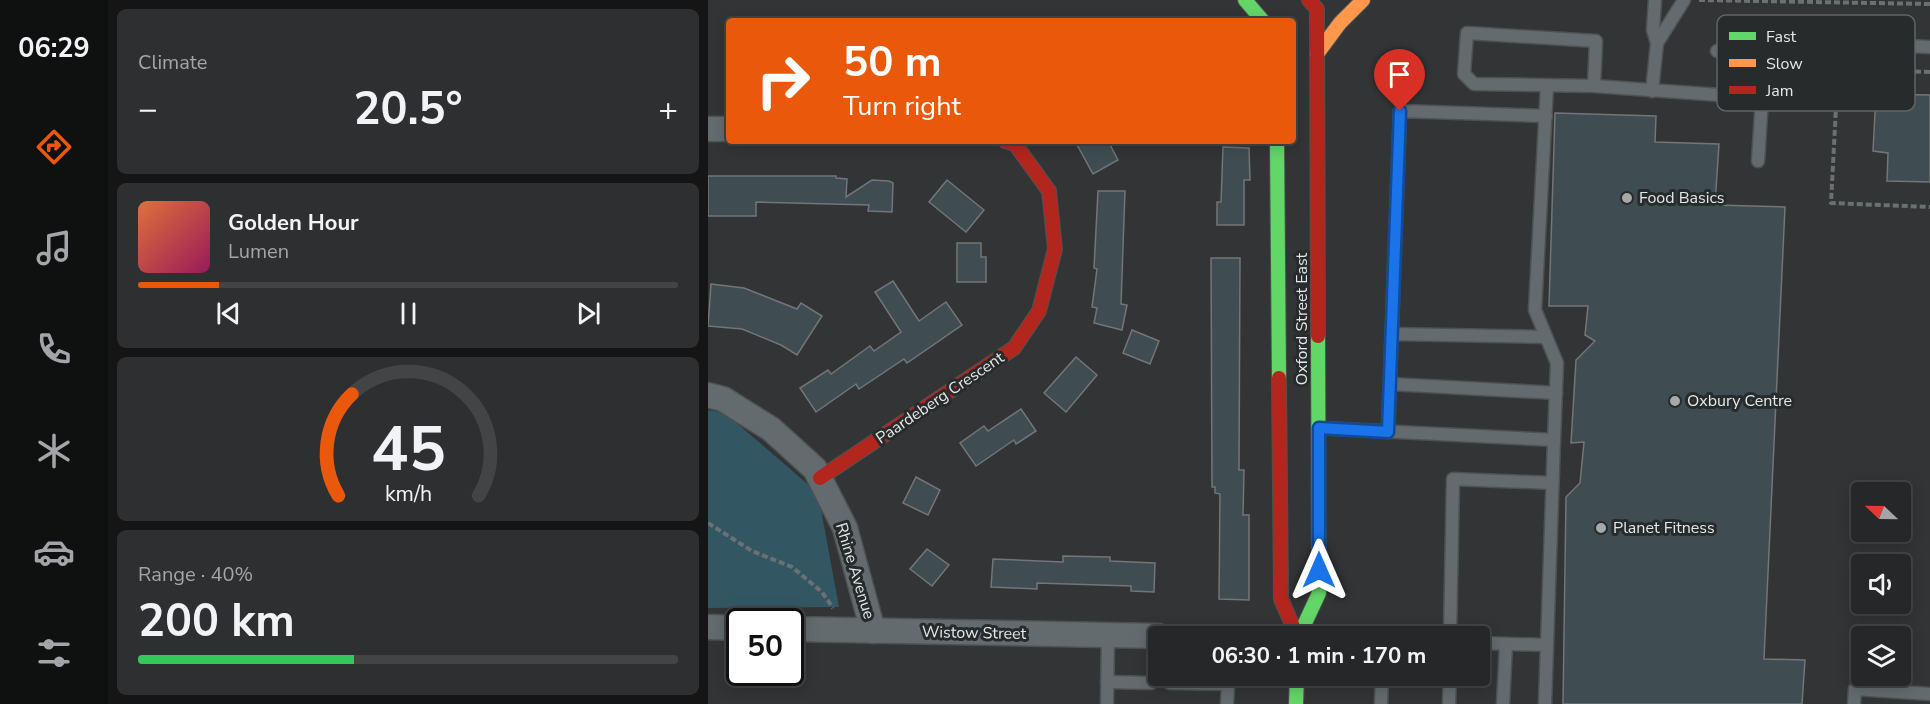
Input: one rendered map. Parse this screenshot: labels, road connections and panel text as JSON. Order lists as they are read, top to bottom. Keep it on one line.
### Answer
{"streets":{"main road":["Oxford Street East","Paardeberg Crescent"],"street":["Rhine Avenue","Wistow Street"]},"crossings":[["Paardeberg Crescent","Rhine Avenue"],["Rhine Avenue","Wistow Street"]],"places":["Food Basics","Oxbury Centre","Planet Fitness"],"legend":["Fast","Slow","Jam"],"north":"left","page":{"tabs":"06:29","tile":["Climate",["Range · 40%","200 km"]],"turn":["50 m","Turn right"],"heat":["−","20.5°","+"],"song":["Golden Hour","Lumen"],"limit":"50","trip":"06:30 · 1 min · 170 m","gauge":["45","km/h"]}}
